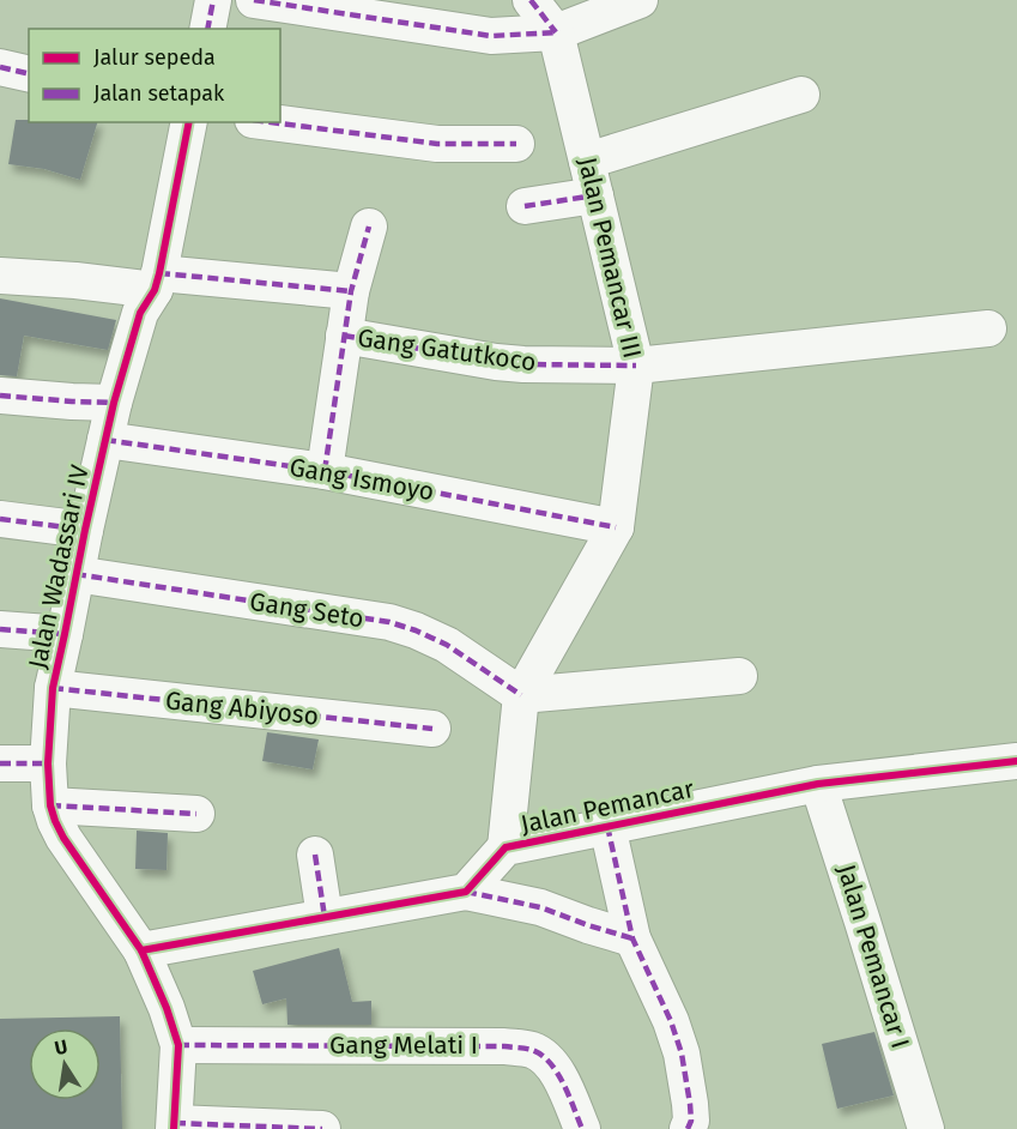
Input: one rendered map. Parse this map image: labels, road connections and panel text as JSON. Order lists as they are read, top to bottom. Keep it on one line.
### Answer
{"streets":{"street":["Jalan Pemancar III","Gang Gatutkoco","Gang Ismoyo","Jalan Wadassari IV","Gang Seto","Gang Abiyoso","Jalan Pemancar","Jalan Pemancar I","Gang Melati I"]},"crossings":[["Jalan Pemancar III","Gang Gatutkoco"],["Jalan Pemancar III","Gang Ismoyo"],["Jalan Pemancar III","Gang Seto"],["Jalan Pemancar III","Jalan Pemancar"],["Gang Ismoyo","Jalan Wadassari IV"],["Jalan Wadassari IV","Gang Seto"],["Jalan Wadassari IV","Gang Abiyoso"],["Jalan Wadassari IV","Gang Melati I"],["Jalan Pemancar","Jalan Pemancar I"]],"legend":["Jalur sepeda","Jalan setapak"],"north":"top"}
